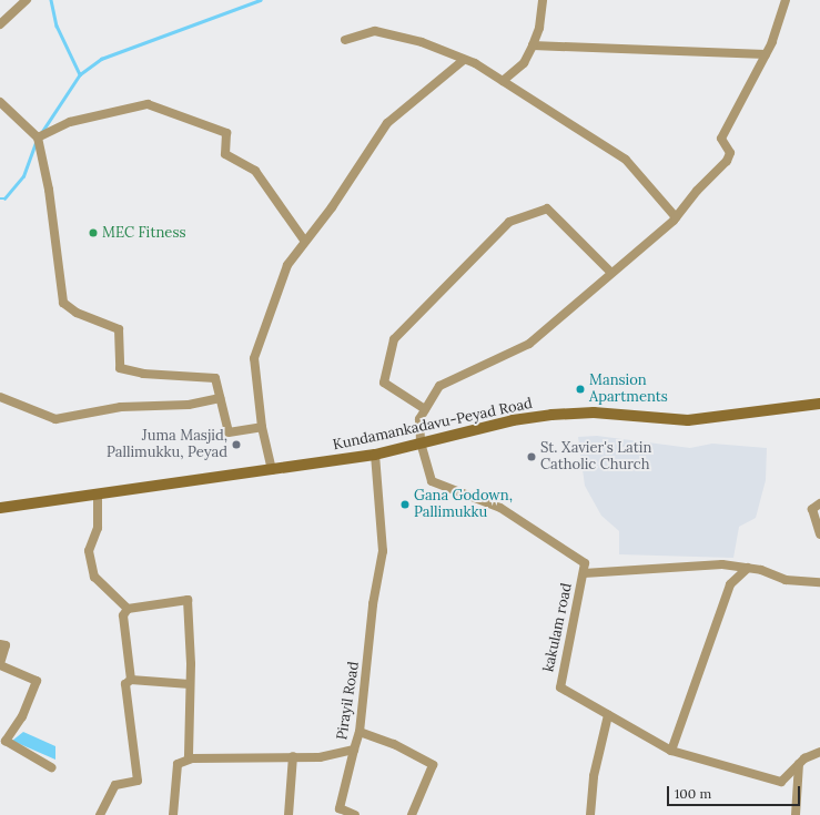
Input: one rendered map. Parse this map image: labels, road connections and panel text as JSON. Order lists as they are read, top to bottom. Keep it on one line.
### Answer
{"streets":{"main road":["Kundamankadavu-Peyad Road"],"street":["kakulam road","Pirayil Road"]},"crossings":[["Kundamankadavu-Peyad Road","kakulam road"],["Kundamankadavu-Peyad Road","Pirayil Road"]],"places":["MEC Fitness","Mansion Apartments","Juma Masjid, Pallimukku, Peyad","St. Xavier's Latin Catholic Church","Gana Godown, Pallimukku"],"scale_bar":"100 m"}
